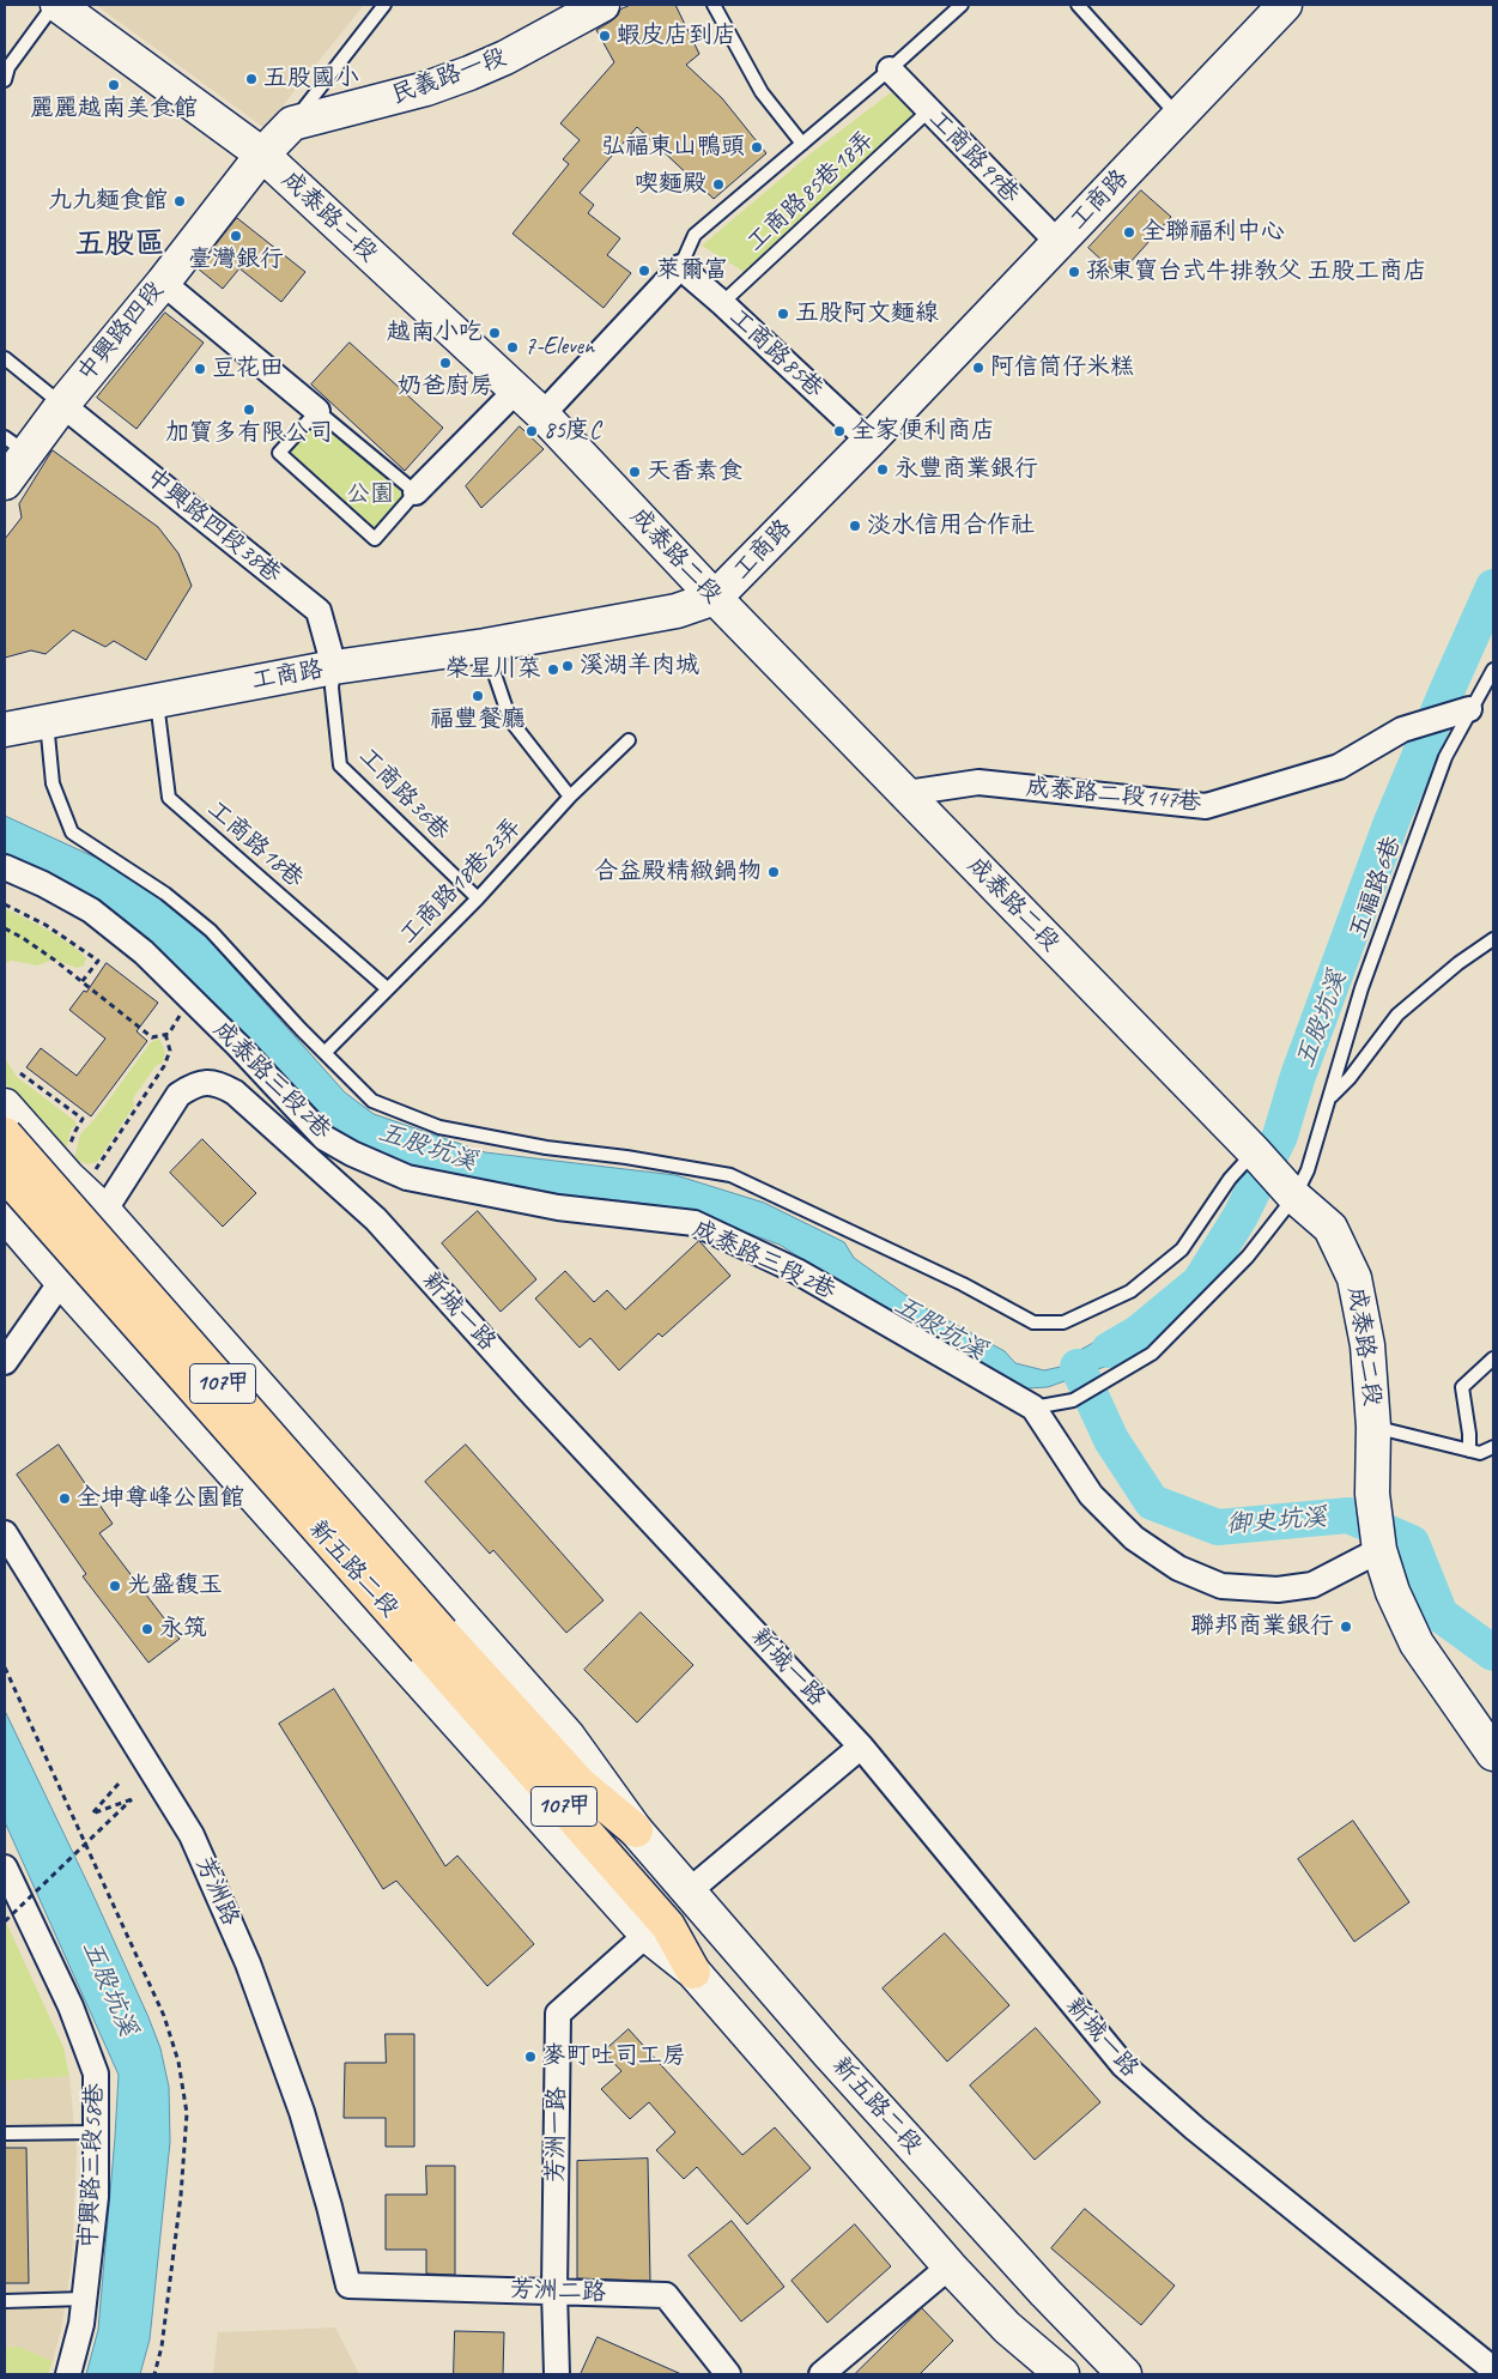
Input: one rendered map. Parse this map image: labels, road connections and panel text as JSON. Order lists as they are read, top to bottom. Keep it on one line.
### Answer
{"streets":{"main road":["民義路一段","工商路","成泰路二段","中興路四段","107甲","新五路二段"],"street":["工商路99巷","工商路85巷","中興路四段38巷","成泰路二段147巷","成泰路三段2巷","新城一路","芳洲路","芳洲一路","中興路三段58巷","芳洲二路"],"lane":["工商路85巷18弄","工商路36巷","工商路18巷","工商路18巷23弄","五福路6巷"]},"crossings":[["工商路99巷","工商路85巷18弄"],["工商路99巷","工商路"],["工商路85巷18弄","工商路85巷"],["工商路","成泰路二段"],["工商路","工商路85巷"],["工商路","中興路四段38巷"],["工商路","工商路36巷"],["工商路","工商路18巷"],["成泰路二段","中興路四段"],["成泰路二段","成泰路二段147巷"],["成泰路二段","五福路6巷"],["成泰路二段","成泰路三段2巷"],["中興路四段","中興路四段38巷"],["中興路四段38巷","工商路36巷"],["工商路36巷","工商路18巷23弄"],["成泰路二段147巷","五福路6巷"],["工商路18巷","工商路18巷23弄"],["五福路6巷","成泰路三段2巷"],["新城一路","新五路二段"],["新五路二段","芳洲一路"],["芳洲路","芳洲二路"],["芳洲一路","芳洲二路"]],"districts":["五股區"],"water":["五股坑溪","御史坑溪"],"parks":["公園"],"places":["蝦皮店到店","五股國小","麗麗越南美食館","弘福東山鴨頭","喫麵殿","九九麵食館","全聯福利中心","臺灣銀行","萊爾富","孫東寶台式牛排教父 五股工商店","五股阿文麵線","越南小吃","7-Eleven","奶爸廚房","阿信筒仔米糕","豆花田","加寶多有限公司","85度C","全家便利商店","永豐商業銀行","天香素食","淡水信用合作社","溪湖羊肉城","榮星川菜","福豐餐廳","合益殿精緻鍋物","全坤尊峰公園館","光盛馥玉","聯邦商業銀行","永筑","麥町吐司工房"]}
